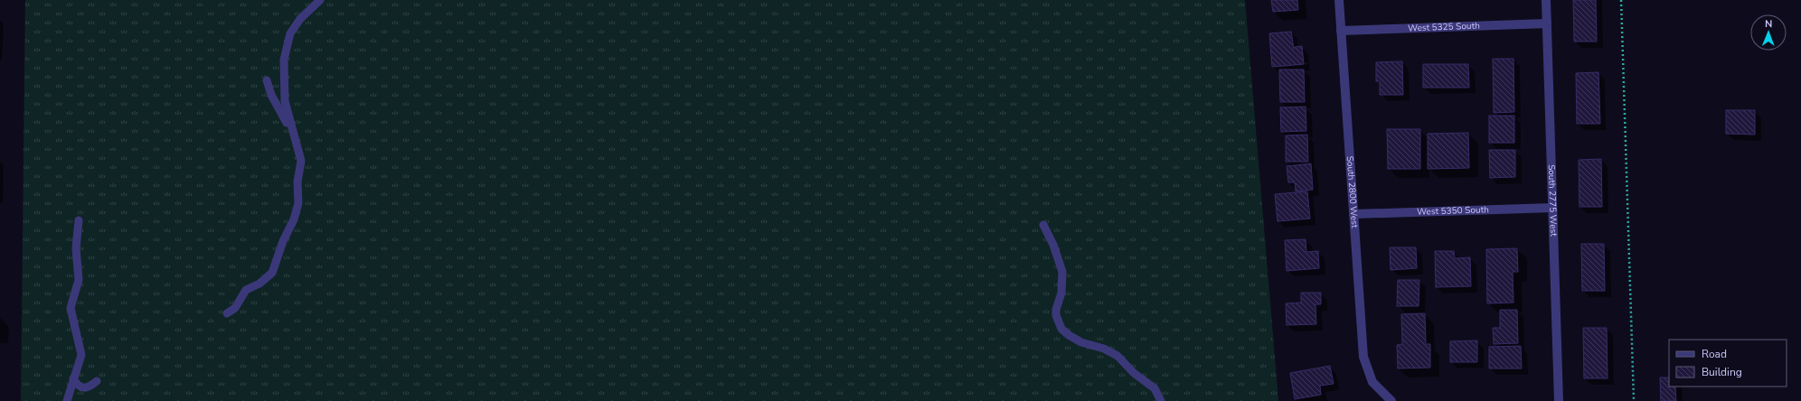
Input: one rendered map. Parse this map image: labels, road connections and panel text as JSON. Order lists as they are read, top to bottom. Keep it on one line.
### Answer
{"streets":{"street":["West 5325 South","South 2800 West","South 2775 West","West 5350 South"]},"crossings":[["West 5325 South","South 2800 West"],["West 5325 South","South 2775 West"],["South 2800 West","West 5350 South"],["South 2775 West","West 5350 South"]],"legend":["Road","Building"],"north":"top"}
